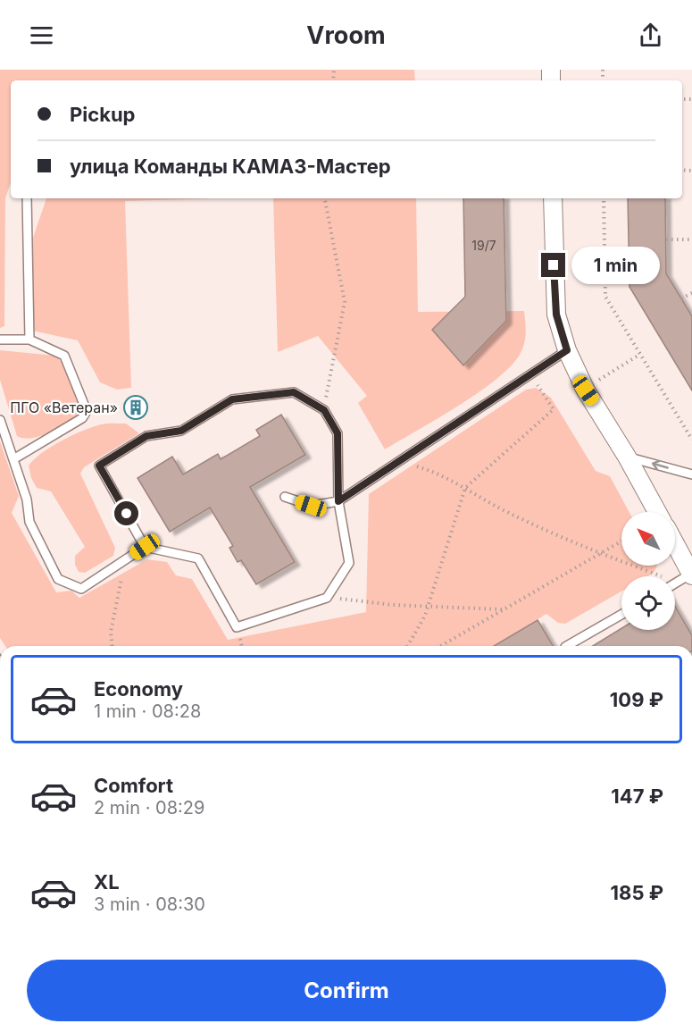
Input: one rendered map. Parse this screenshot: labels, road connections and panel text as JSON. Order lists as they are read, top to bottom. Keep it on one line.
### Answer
{"places":{"building":["ПГО «Ветеран»"]},"house_numbers":["19/7"],"north":"top left","page":{"header":"Vroom","banner":["Pickup","улица Команды КАМАЗ-Мастер"],"bubble":"1 min","list":[{"name":"Economy","note":"1 min · 08:28","value":"109 ₽"},{"name":"Comfort","note":"2 min · 08:29","value":"147 ₽"},{"name":"XL","note":"3 min · 08:30","value":"185 ₽"}],"buttons":"Confirm"}}
